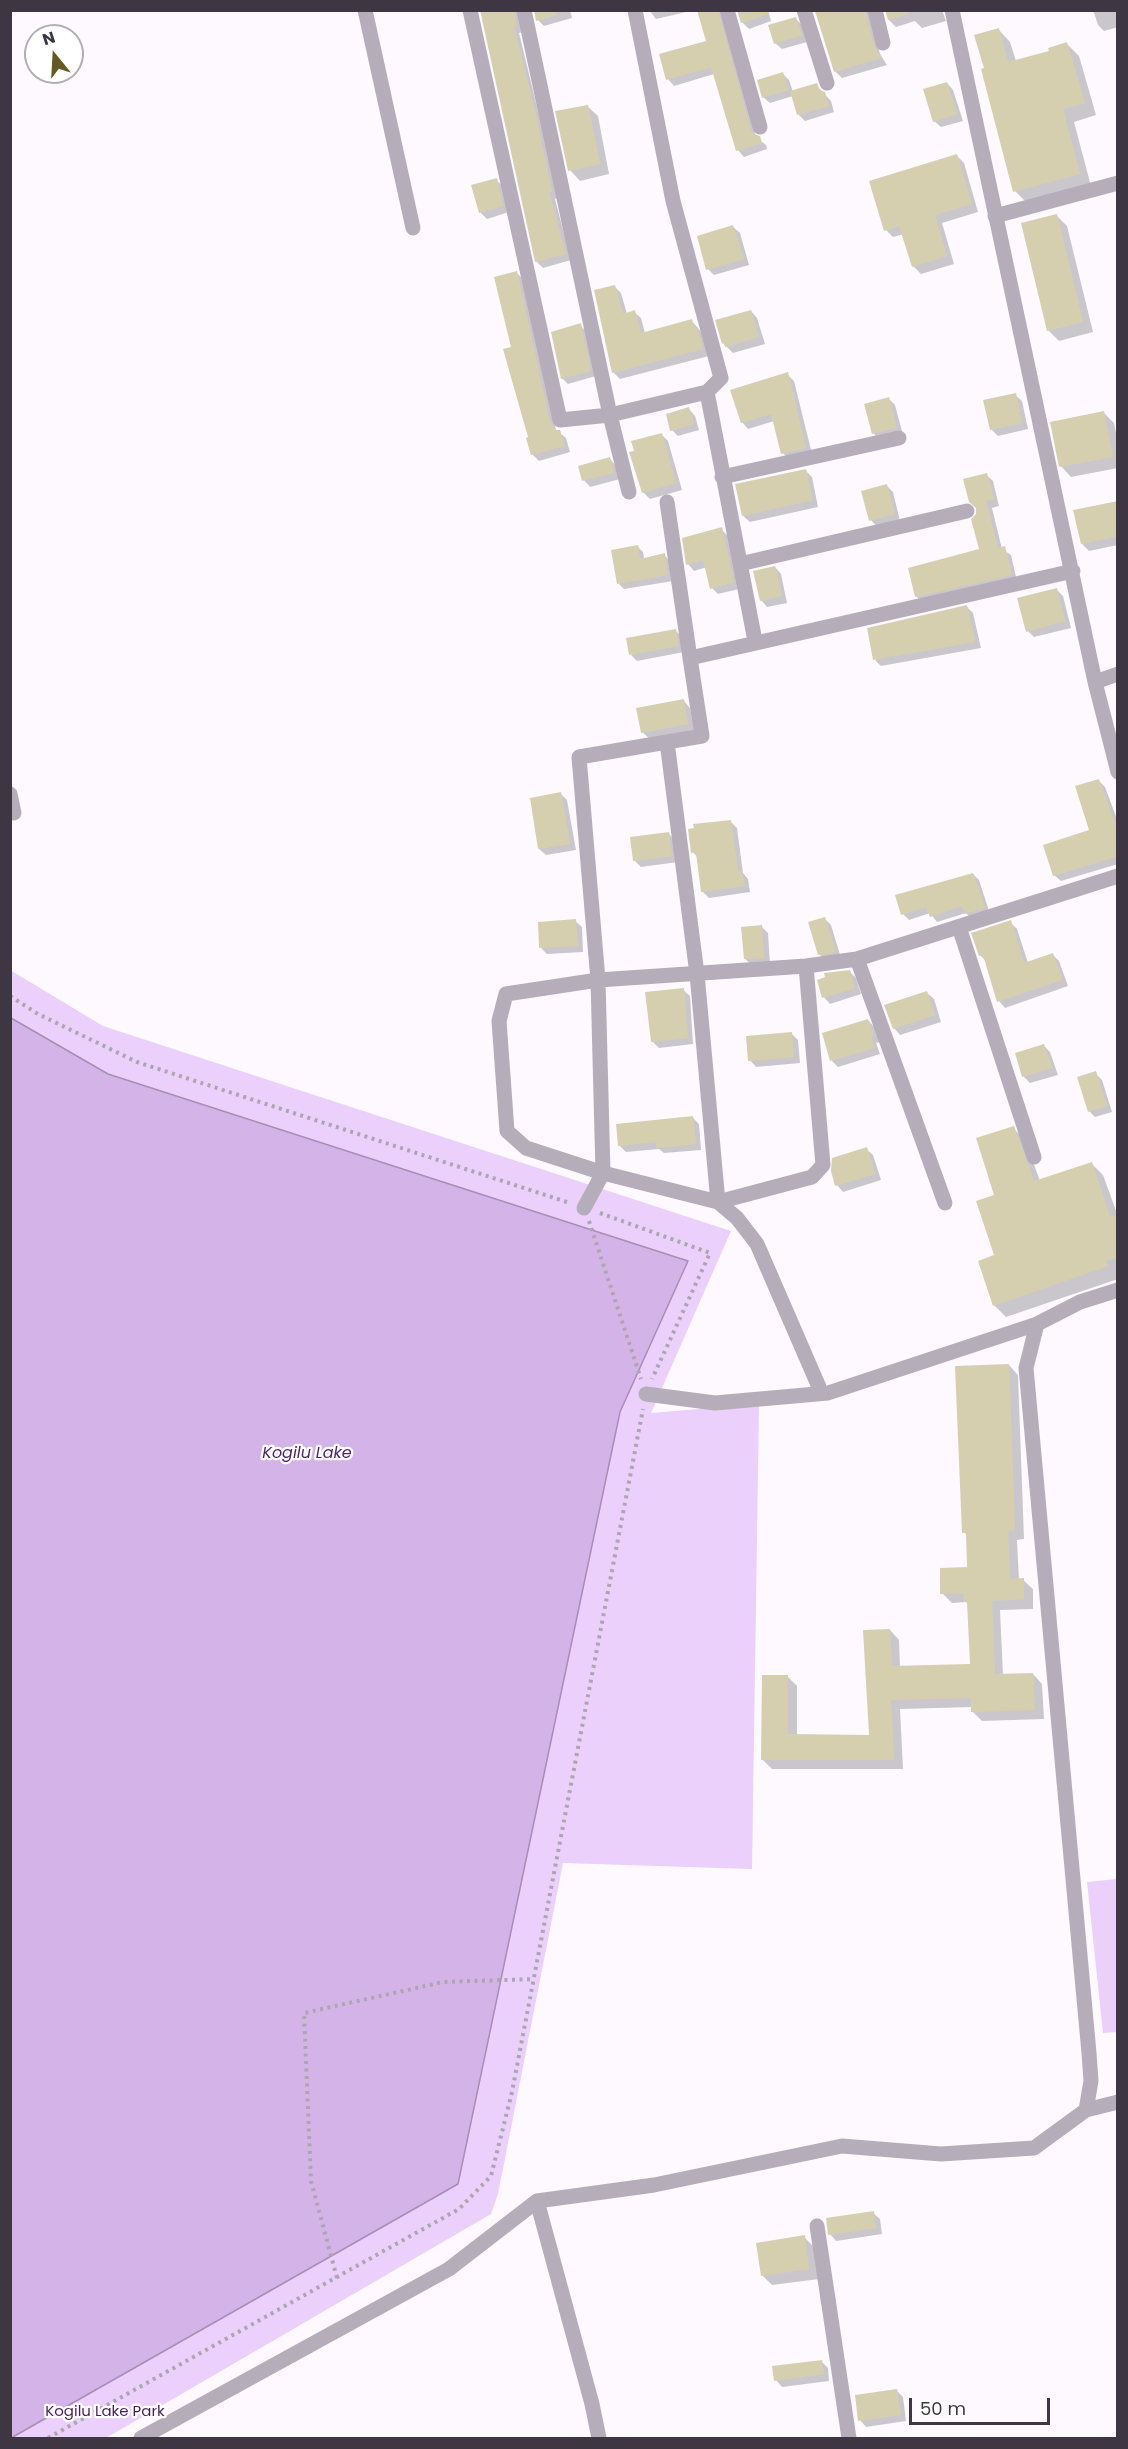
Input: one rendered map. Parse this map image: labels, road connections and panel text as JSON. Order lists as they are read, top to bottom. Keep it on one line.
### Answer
{"water":["Kogilu Lake"],"parks":["Kogilu Lake Park"],"scale_bar":"50 m","north":"top"}
